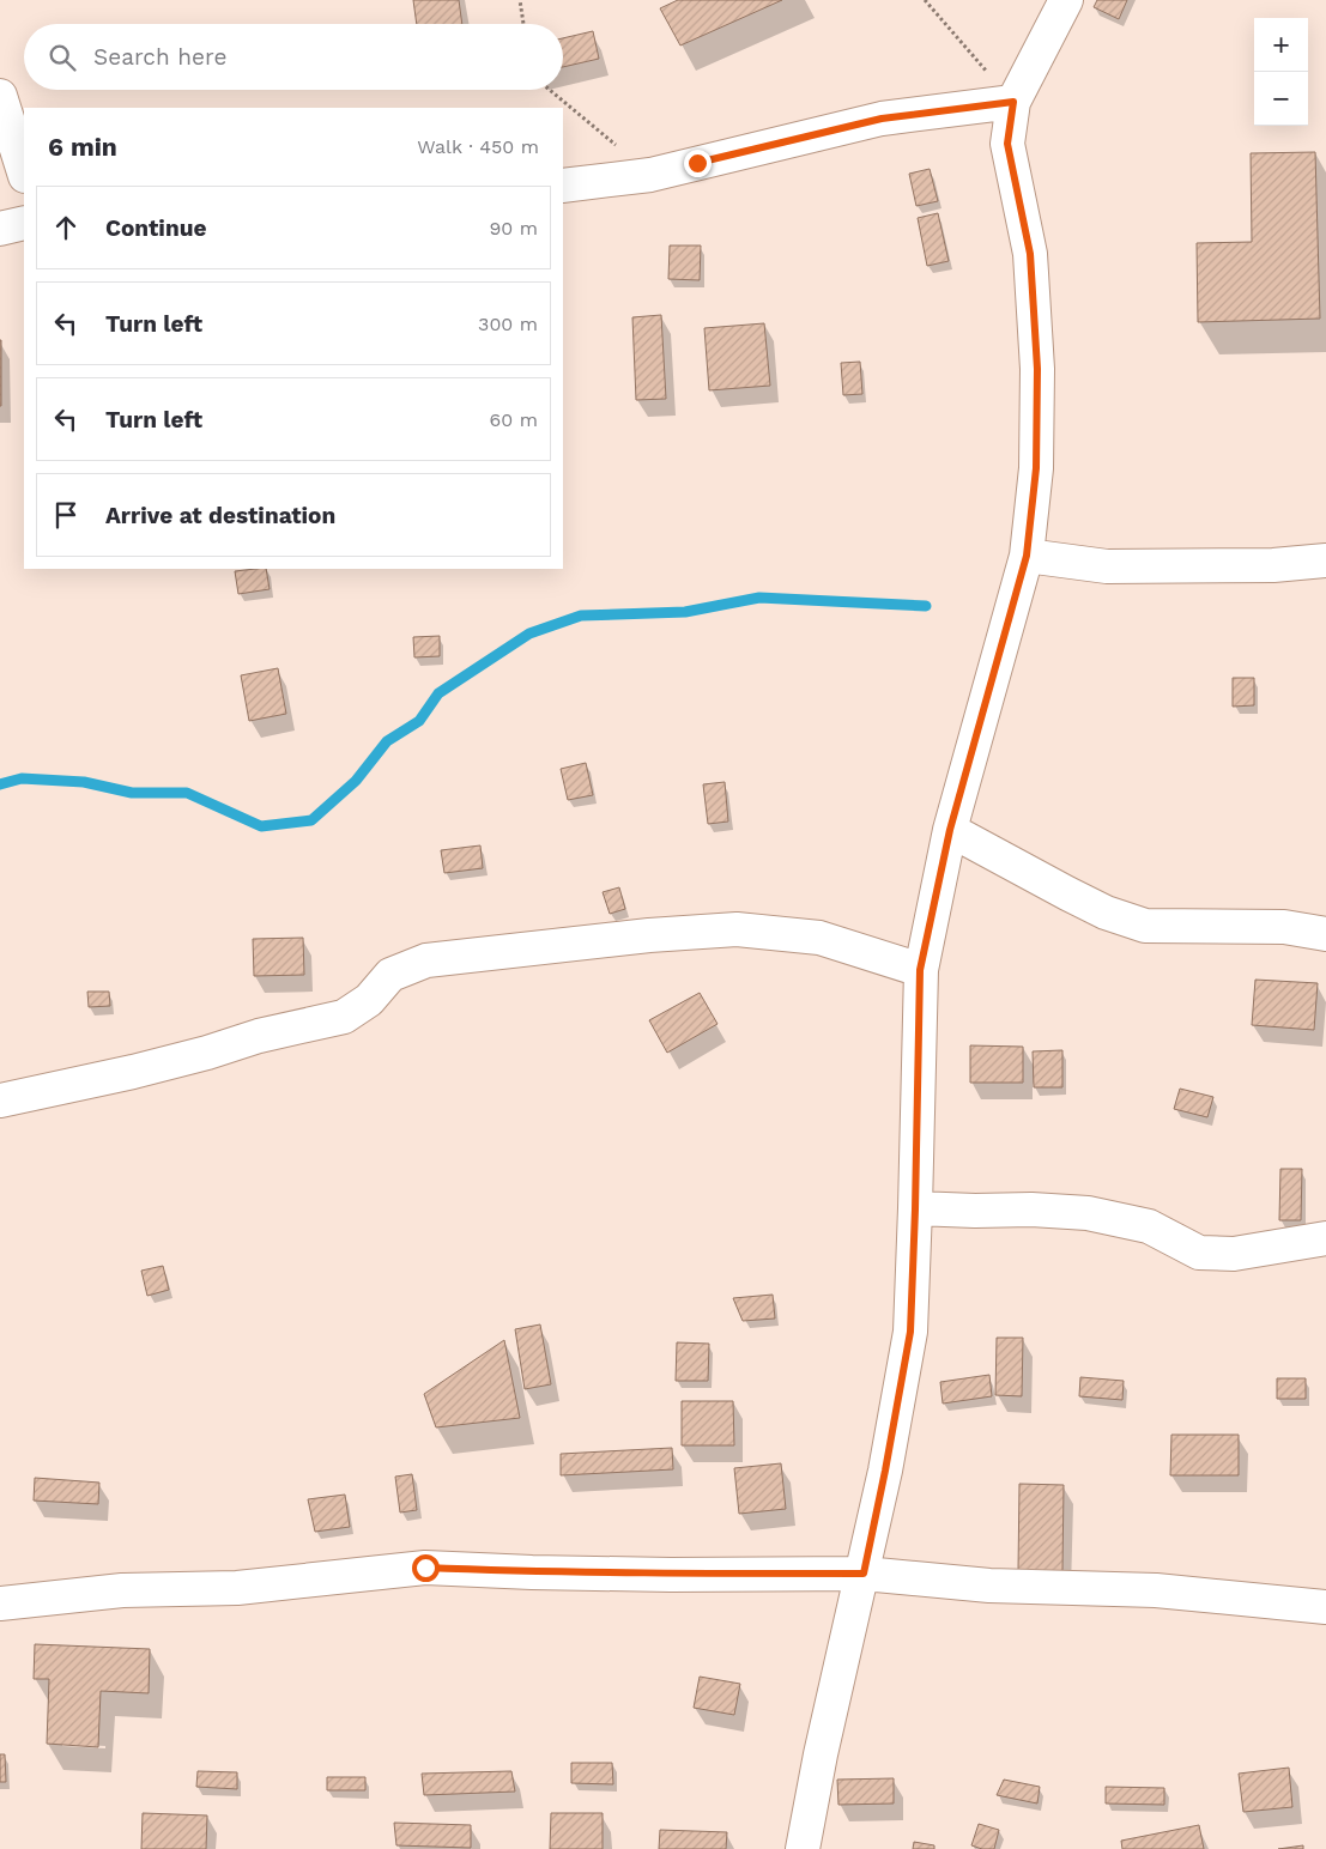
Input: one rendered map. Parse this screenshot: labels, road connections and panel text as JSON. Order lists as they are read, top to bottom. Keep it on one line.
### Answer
{"page":{"map_buttons":["+","−"],"search":"Search here","heading":["6 min","Walk · 450 m"],"list":[["Continue","90 m"],["Turn left","300 m"],["Turn left","60 m"],"Arrive at destination"]}}
